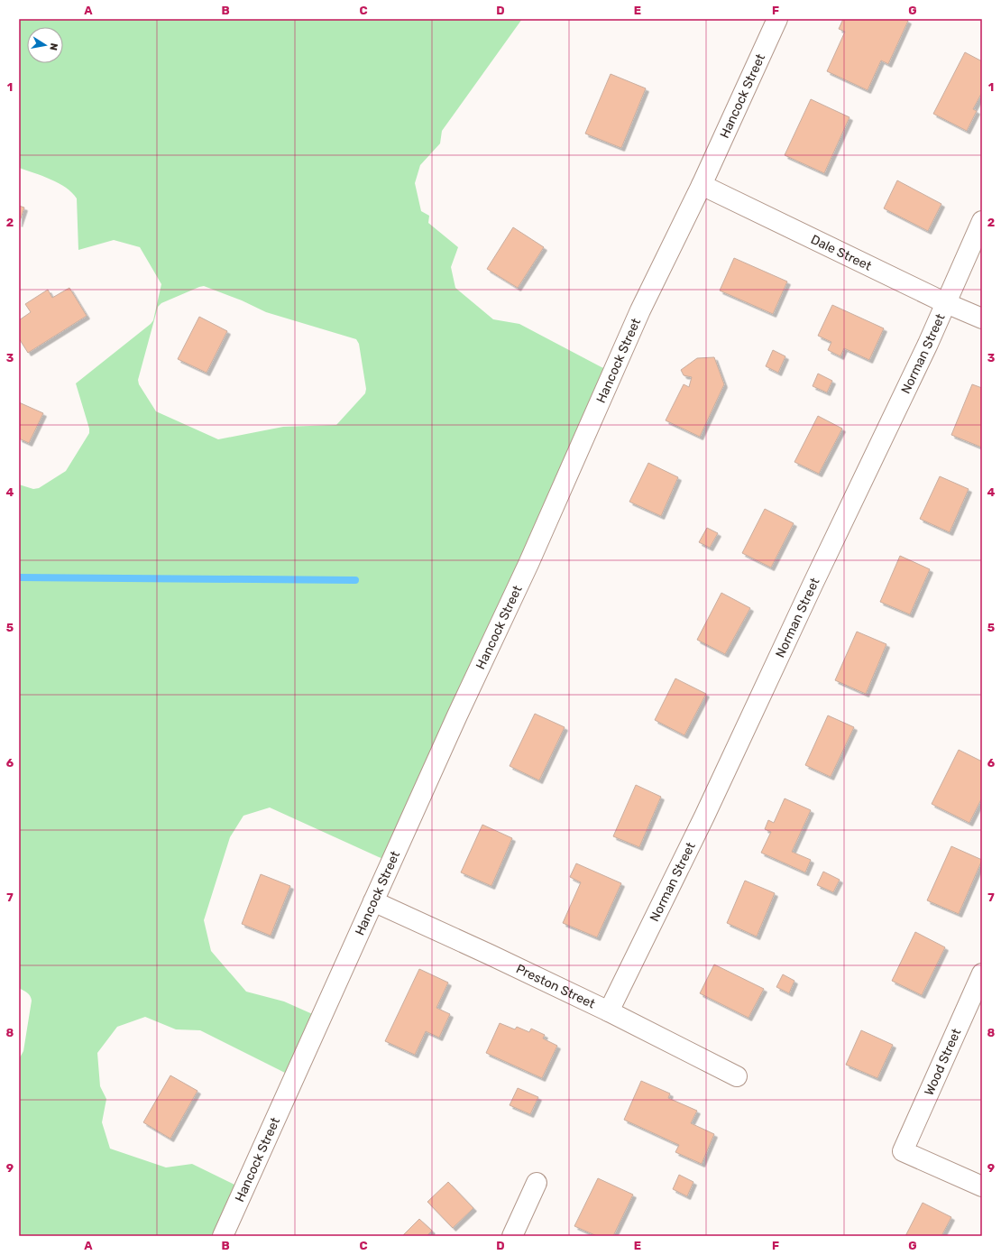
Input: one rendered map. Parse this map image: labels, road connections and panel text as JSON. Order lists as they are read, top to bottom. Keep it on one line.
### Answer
{"streets":{"street":["Hancock Street","Dale Street","Norman Street","Preston Street","Wood Street"]},"crossings":[["Hancock Street","Dale Street"],["Hancock Street","Preston Street"],["Dale Street","Norman Street"],["Norman Street","Preston Street"]],"north":"right","grid":{"columns":["A","B","C","D","E","F","G"],"rows":["1","2","3","4","5","6","7","8","9"]}}
